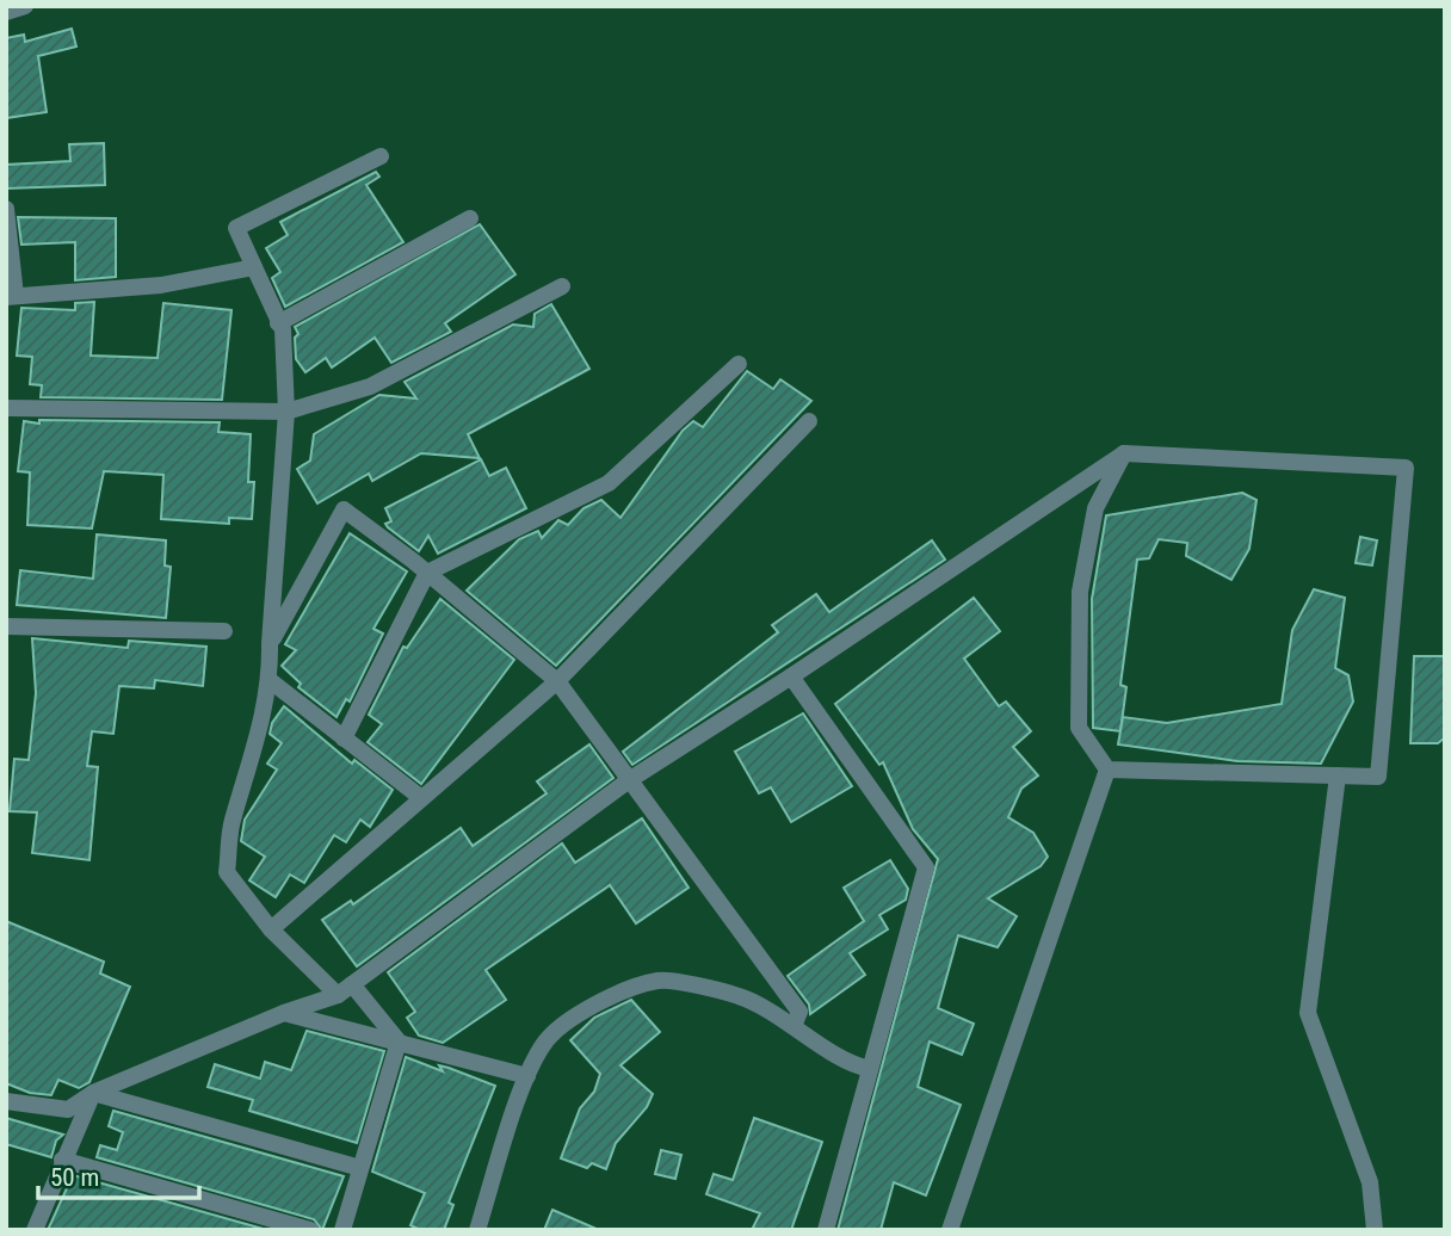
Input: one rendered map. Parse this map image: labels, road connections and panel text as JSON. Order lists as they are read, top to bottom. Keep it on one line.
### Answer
{"scale_bar":"50 m"}
